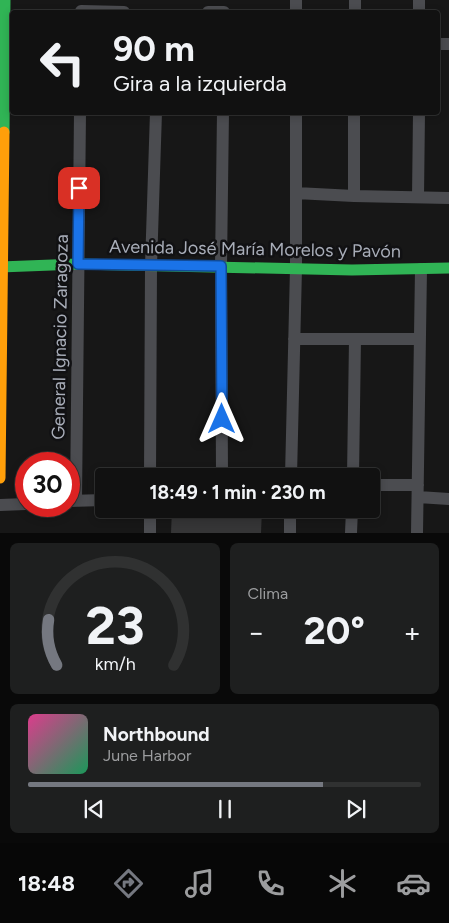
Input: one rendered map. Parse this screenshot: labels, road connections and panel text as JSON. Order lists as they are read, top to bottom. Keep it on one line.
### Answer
{"streets":{"street":["Avenida José María Morelos y Pavón","General Ignacio Zaragoza"]},"crossings":[["Avenida José María Morelos y Pavón","General Ignacio Zaragoza"]],"page":{"turn":["90 m","Gira a la izquierda"],"limit":"30","trip":"18:49 · 1 min · 230 m","tile":"Clima","heat":["−","20°","+"],"song":["Northbound","June Harbor"],"tabs":"18:48","gauge":["23","km/h"]}}
